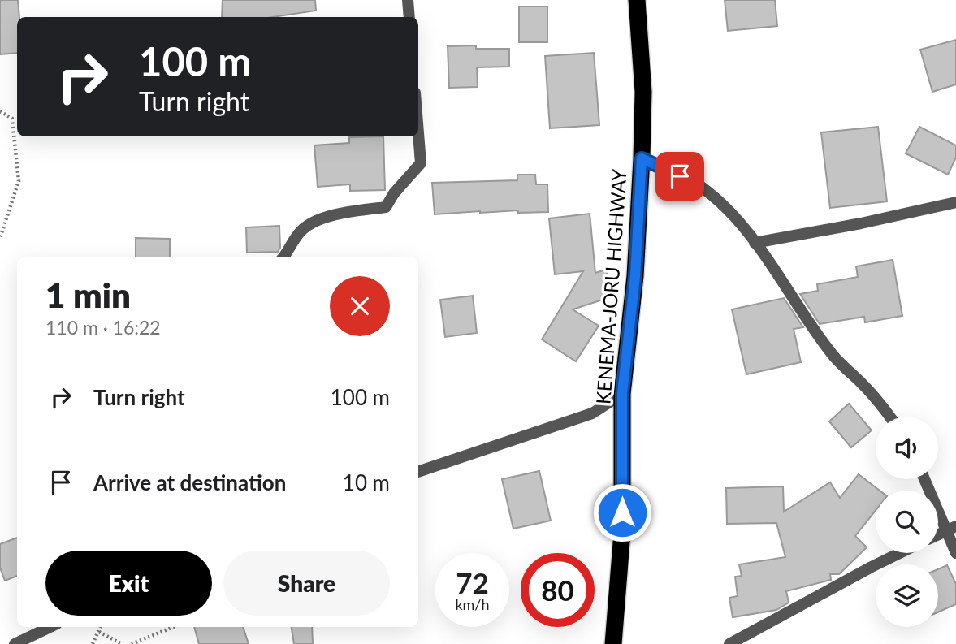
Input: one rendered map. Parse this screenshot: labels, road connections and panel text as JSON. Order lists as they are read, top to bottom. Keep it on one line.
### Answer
{"streets":{"highway":["KENEMA-JORU HIGHWAY"]},"page":{"turn":["100 m","Turn right"],"heading":["1 min","110 m · 16:22"],"list":[{"name":"Turn right","value":"100 m"},{"name":"Arrive at destination","value":"10 m"}],"buttons":["Exit","Share"],"speed":"72 km/h","limit":"80"}}
